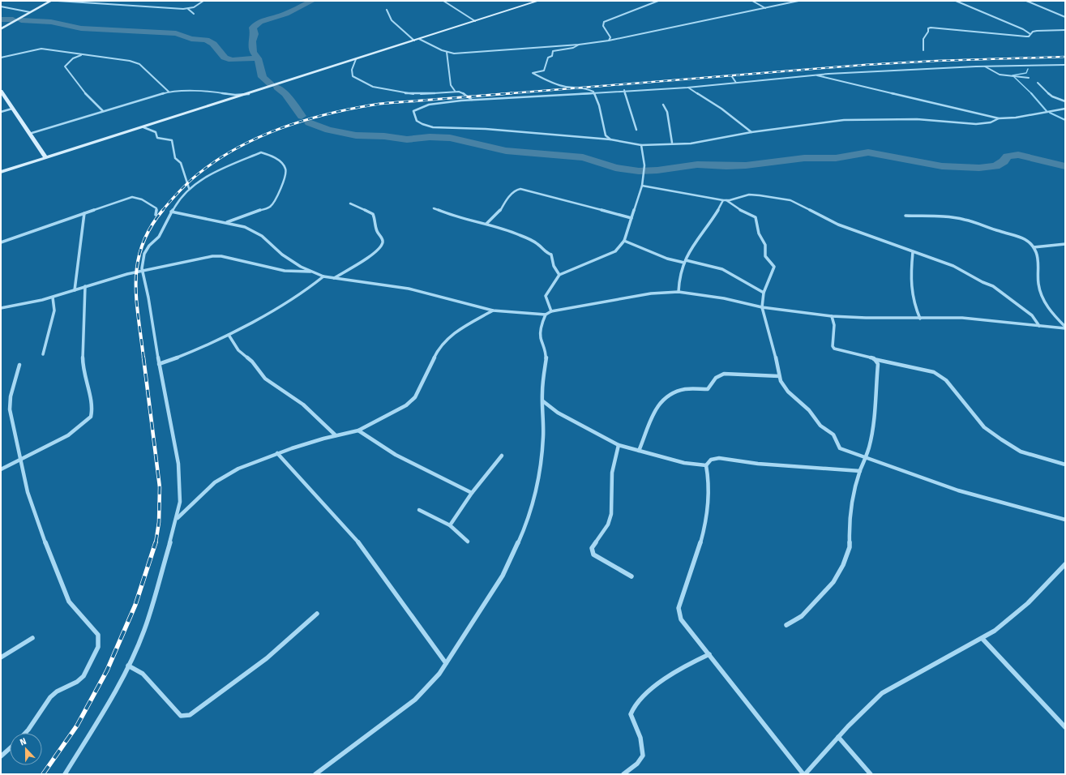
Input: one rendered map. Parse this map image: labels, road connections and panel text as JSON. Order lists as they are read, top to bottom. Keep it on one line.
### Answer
{"north":"top"}
